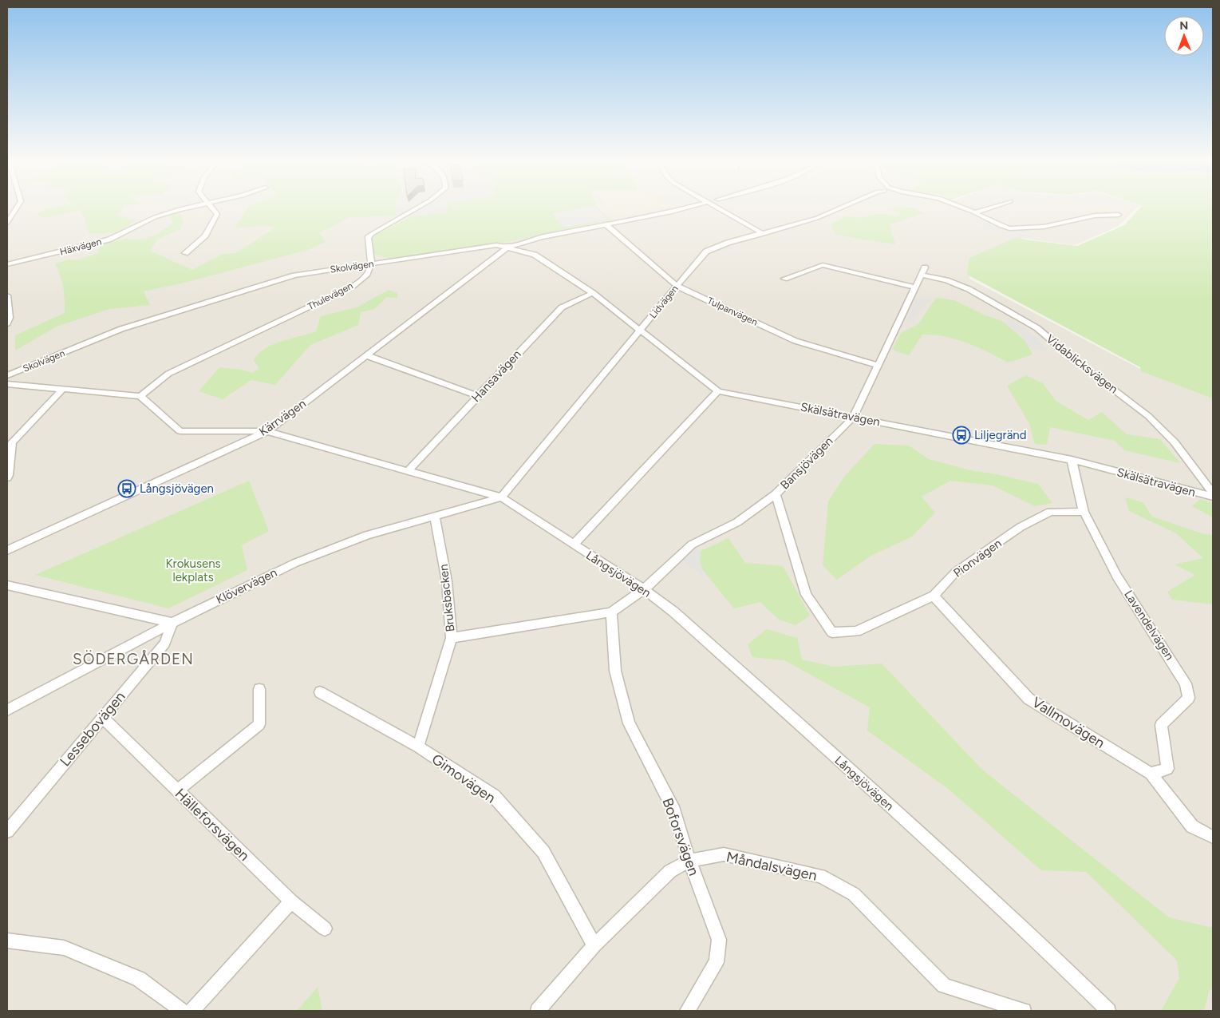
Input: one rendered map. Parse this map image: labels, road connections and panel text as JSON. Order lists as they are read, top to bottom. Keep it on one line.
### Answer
{"streets":{"street":["Häxvägen","Skolvägen","Thulevägen","Lidvägen","Tulpanvägen","Vidablicksvägen","Hansavägen","Skälsätravägen","Kärrvägen","Bansjövägen","Pionvägen","Långsjövägen","Klövervägen","Bruksbacken","Lavendelvägen","Vallmovägen","Lessebovägen","Gimovägen","Hälleforsvägen","Boforsvägen","Måndalsvägen"]},"crossings":[["Skolvägen","Thulevägen"],["Skolvägen","Tulpanvägen"],["Skolvägen","Skälsätravägen"],["Skolvägen","Kärrvägen"],["Thulevägen","Långsjövägen"],["Lidvägen","Tulpanvägen"],["Lidvägen","Skälsätravägen"],["Lidvägen","Långsjövägen"],["Lidvägen","Klövervägen"],["Tulpanvägen","Bansjövägen"],["Vidablicksvägen","Bansjövägen"],["Hansavägen","Skälsätravägen"],["Hansavägen","Långsjövägen"],["Skälsätravägen","Kärrvägen"],["Skälsätravägen","Bansjövägen"],["Skälsätravägen","Lavendelvägen"],["Kärrvägen","Långsjövägen"],["Bansjövägen","Pionvägen"],["Bansjövägen","Långsjövägen"],["Bansjövägen","Boforsvägen"],["Pionvägen","Lavendelvägen"],["Pionvägen","Vallmovägen"],["Långsjövägen","Klövervägen"],["Klövervägen","Bruksbacken"],["Klövervägen","Lessebovägen"],["Bruksbacken","Gimovägen"],["Lavendelvägen","Vallmovägen"],["Lessebovägen","Hälleforsvägen"],["Gimovägen","Måndalsvägen"],["Boforsvägen","Måndalsvägen"]],"districts":["SÖDERGÅRDEN"],"parks":["Krokusens lekplats"],"places":{"bus stop":["Liljegränd","Långsjövägen"]},"north":"top"}
